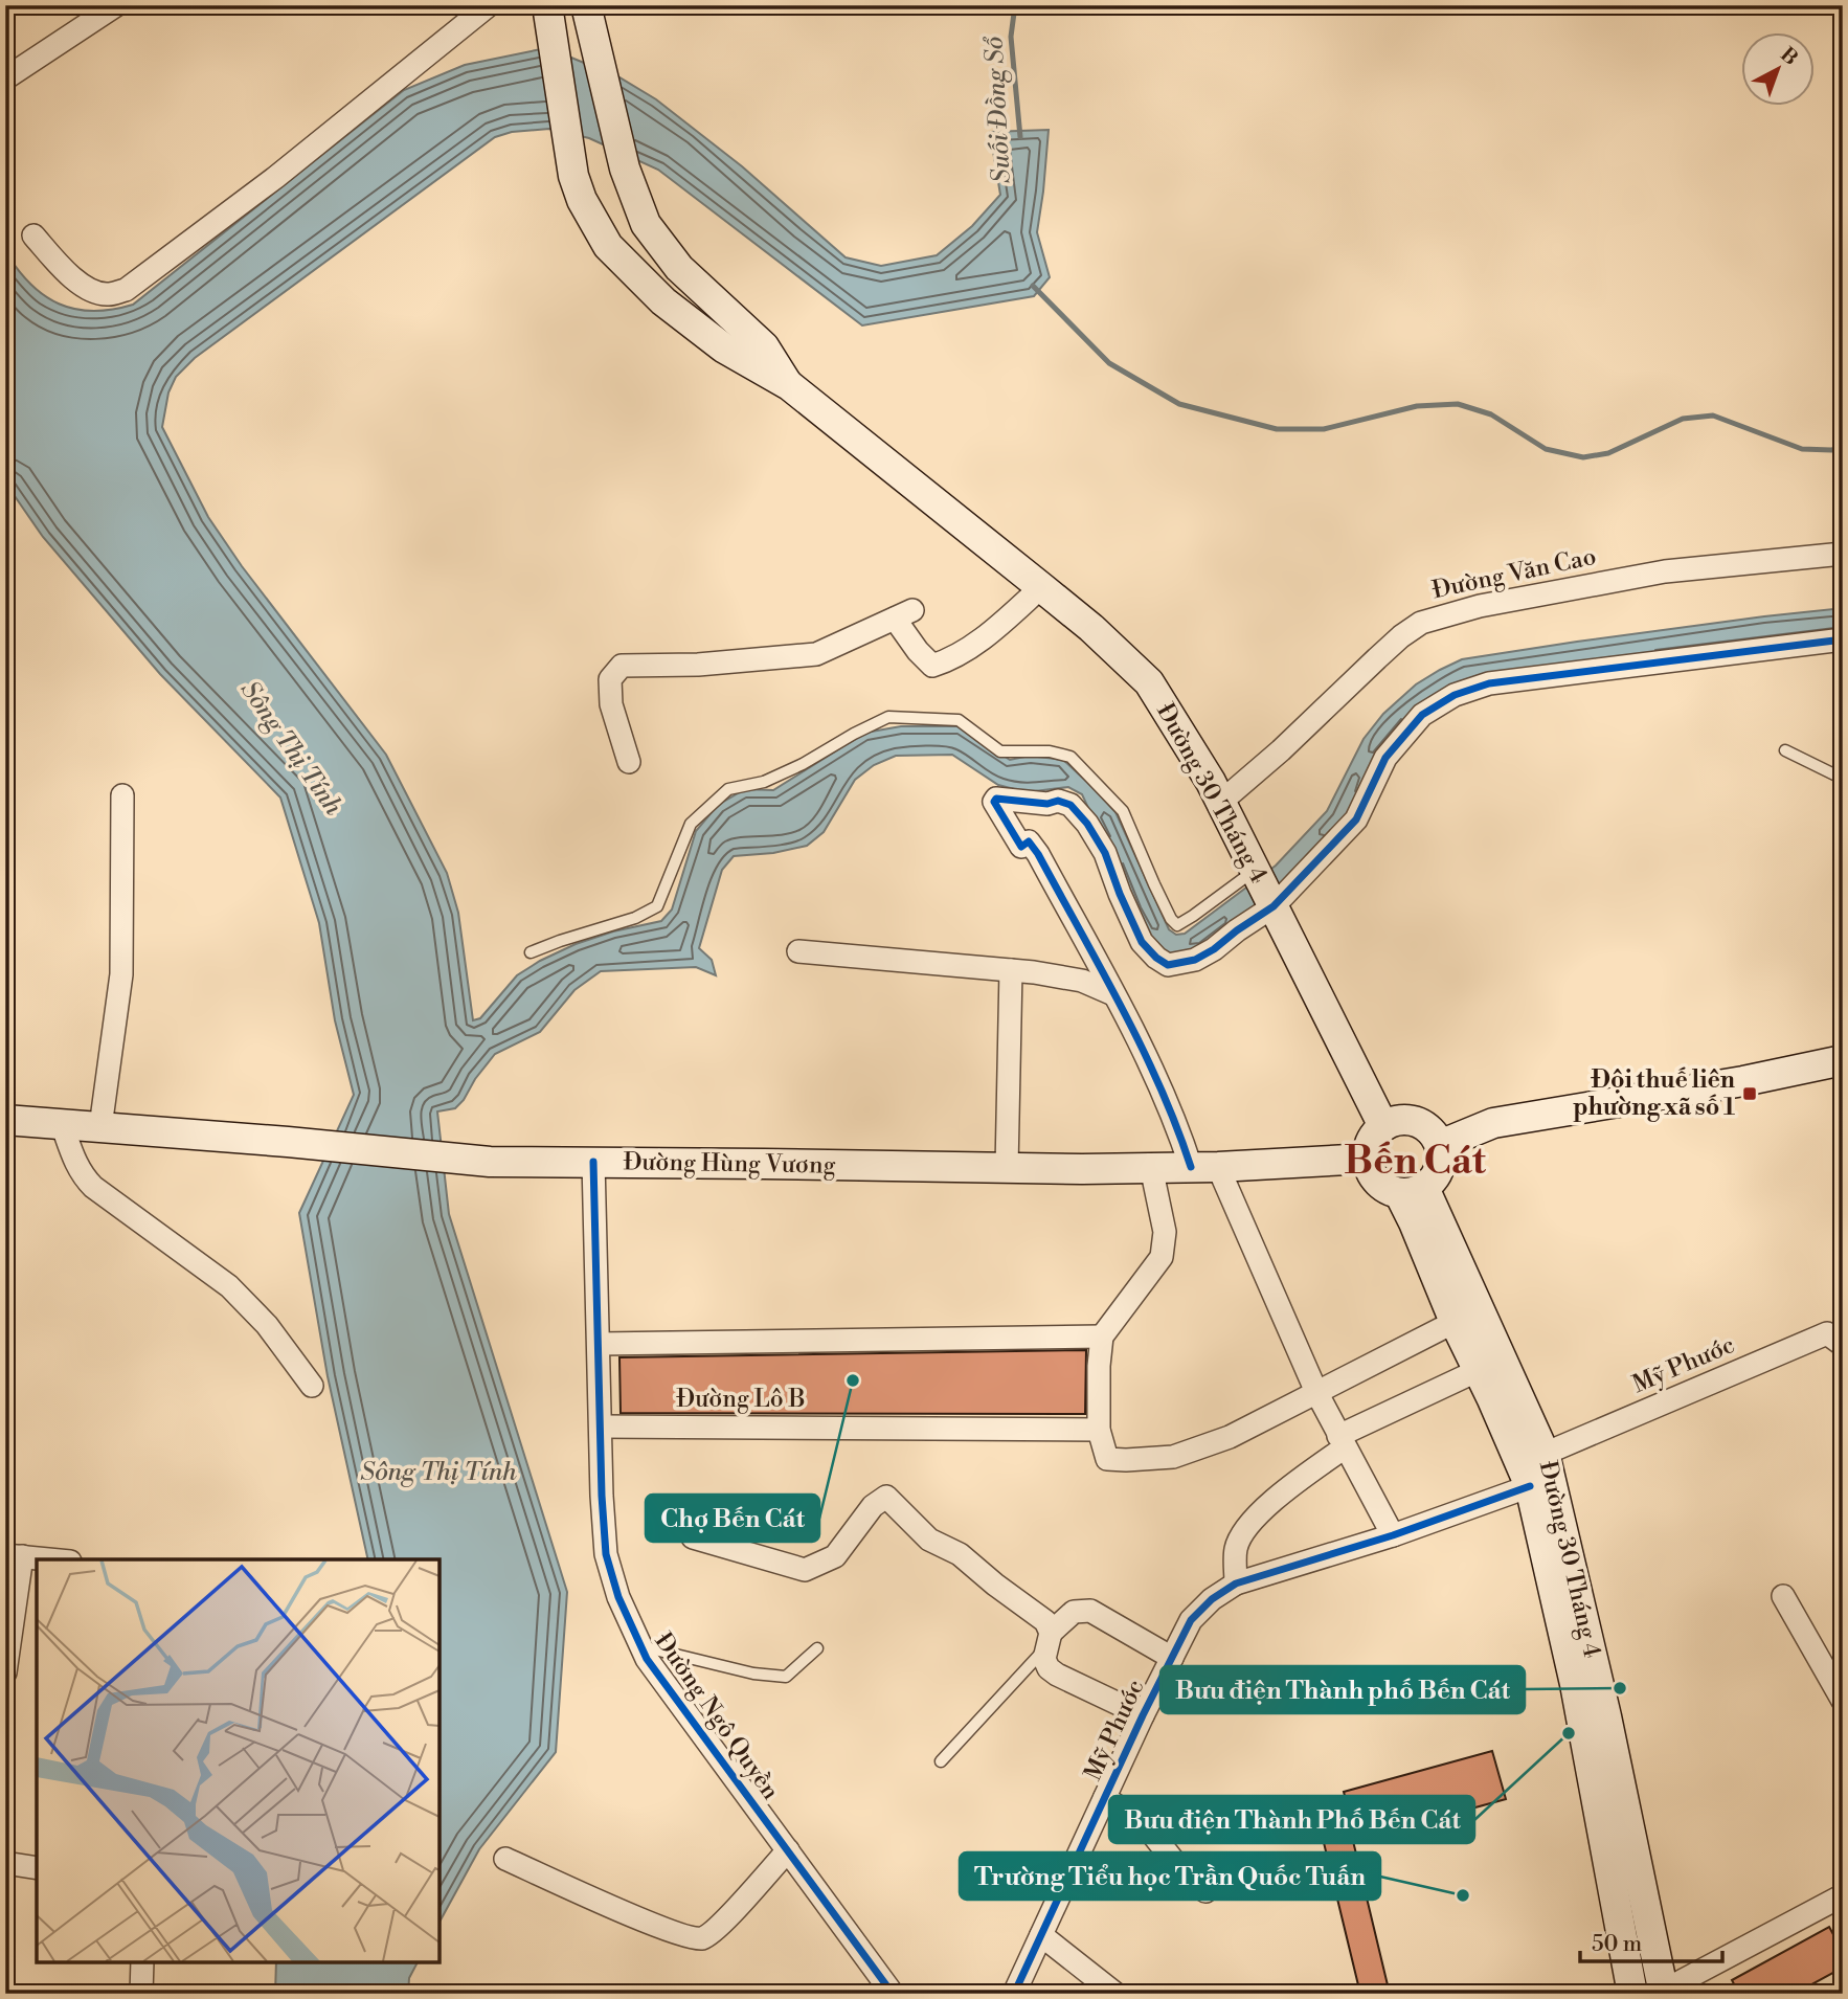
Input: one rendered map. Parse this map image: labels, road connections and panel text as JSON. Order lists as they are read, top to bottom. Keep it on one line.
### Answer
{"streets":{"main road":["Đường 30 Tháng 4","Đường Hùng Vương"],"street":["Đường Văn Cao","Mỹ Phước","Đường Lô B","Đường Ngô Quyền"]},"crossings":[["Đường Văn Cao","Đường 30 Tháng 4"],["Đường 30 Tháng 4","Đường Hùng Vương"],["Đường 30 Tháng 4","Mỹ Phước"],["Đường Hùng Vương","Đường Ngô Quyền"],["Đường Lô B","Đường Ngô Quyền"]],"districts":["Bến Cát"],"water":["Suối Đồng Sổ","Sông Thị Tính"],"places":{"transit":["Đội thuế liên phường xã số 1"],"other":["Chợ Bến Cát","Bưu điện Thành phố Bến Cát","Bưu điện Thành Phố Bến Cát","Trường Tiểu học Trần Quốc Tuấn"]},"scale_bar":"50 m","north":"top right"}
